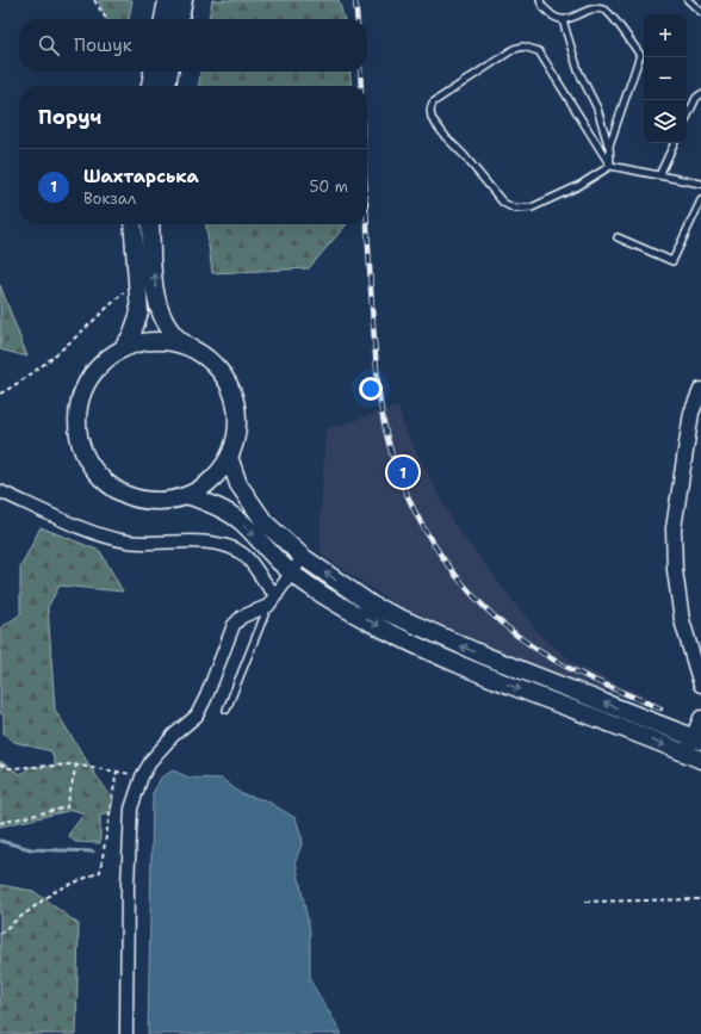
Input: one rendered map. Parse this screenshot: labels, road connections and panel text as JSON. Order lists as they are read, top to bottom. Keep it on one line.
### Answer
{"page":{"map_buttons":["+","−"],"search":"Пошук","heading":"Поруч","list":[{"mark":"1","name":"Шахтарська","note":"Вокзал","value":"50 m"}],"pins":"1"}}
